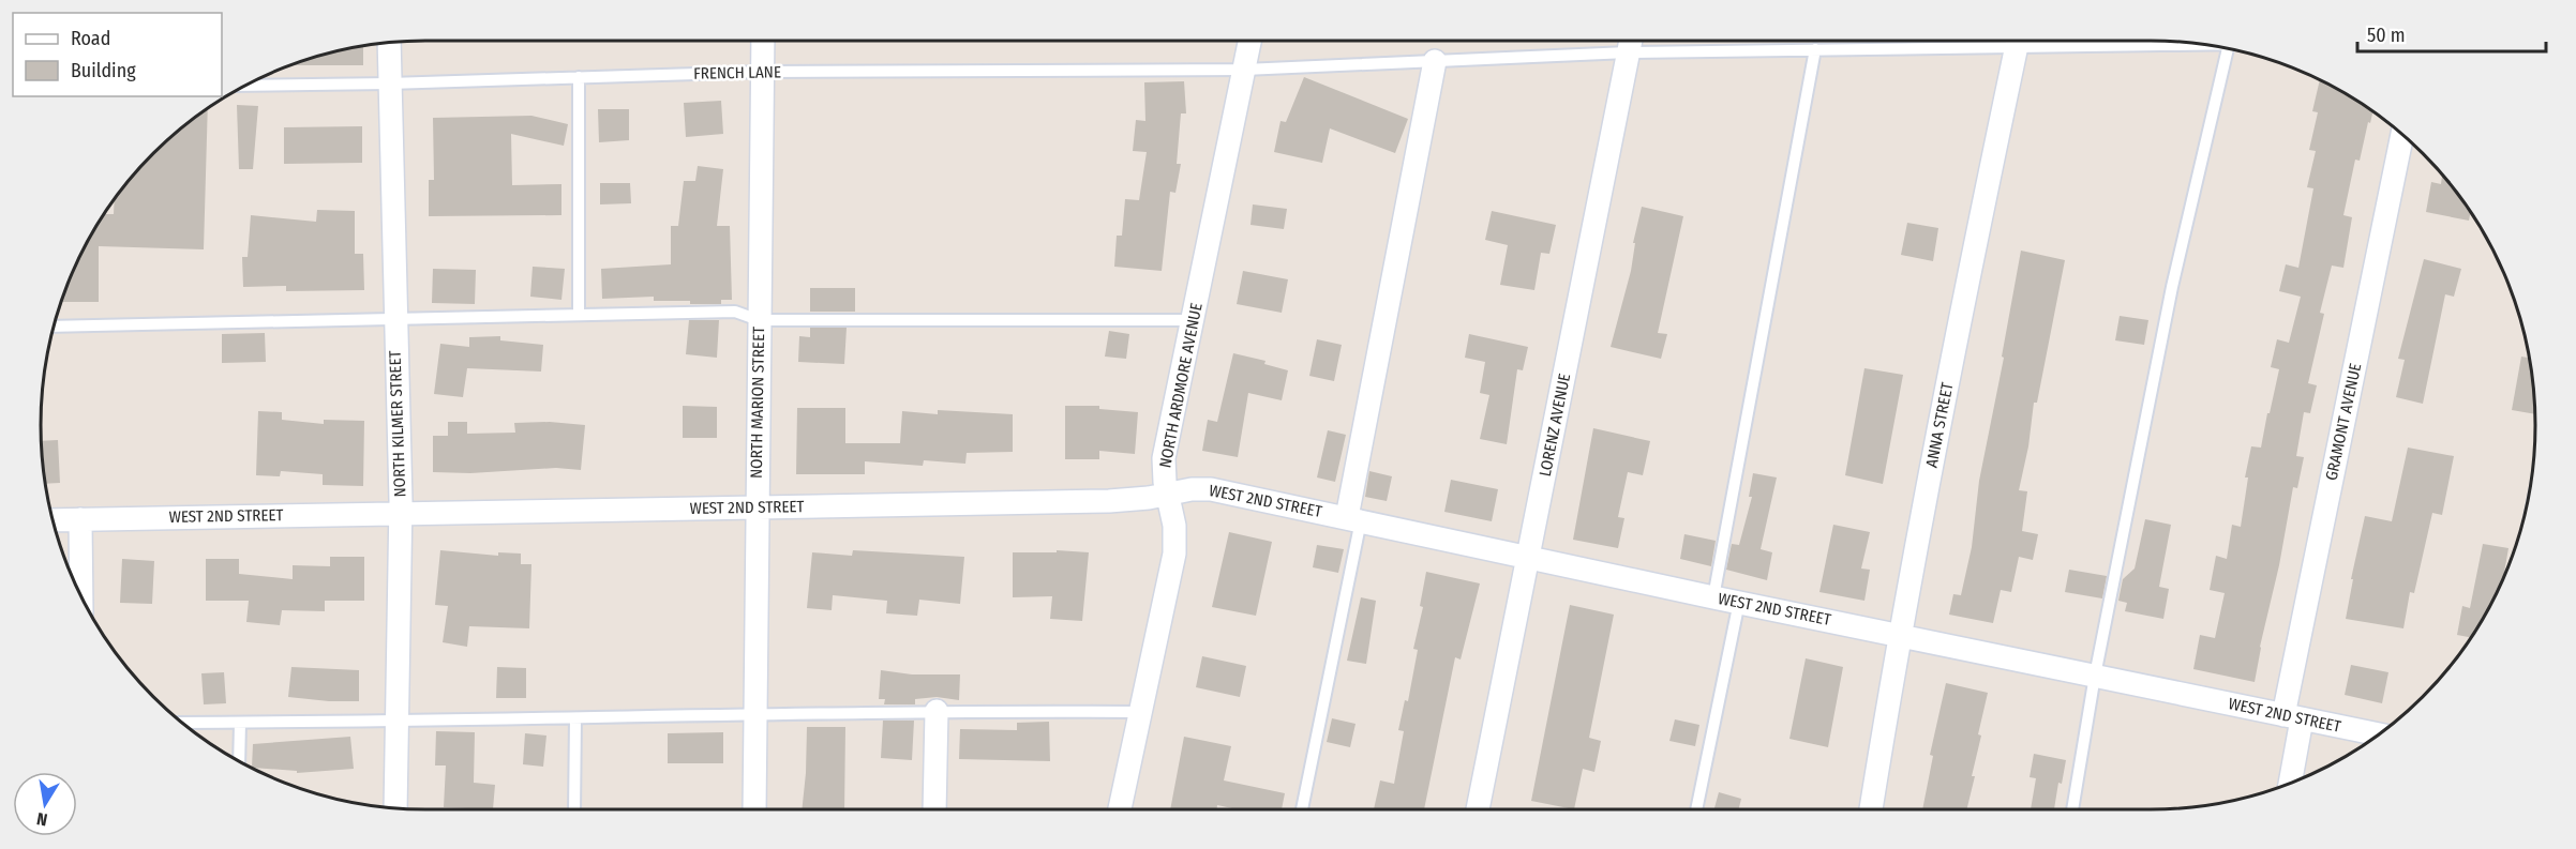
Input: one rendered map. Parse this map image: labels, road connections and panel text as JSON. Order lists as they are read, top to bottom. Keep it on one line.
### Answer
{"streets":{"street":["NORTH ARDMORE AVENUE","NORTH MARION STREET","GRAMONT AVENUE","NORTH KILMER STREET","LORENZ AVENUE","ANNA STREET","WEST 2ND STREET"],"lane":["FRENCH LANE"]},"crossings":[["FRENCH LANE","NORTH ARDMORE AVENUE"],["FRENCH LANE","NORTH MARION STREET"],["FRENCH LANE","NORTH KILMER STREET"],["FRENCH LANE","LORENZ AVENUE"],["FRENCH LANE","ANNA STREET"],["NORTH ARDMORE AVENUE","WEST 2ND STREET"],["NORTH MARION STREET","WEST 2ND STREET"],["GRAMONT AVENUE","WEST 2ND STREET"],["NORTH KILMER STREET","WEST 2ND STREET"],["LORENZ AVENUE","WEST 2ND STREET"],["ANNA STREET","WEST 2ND STREET"]],"legend":["Road","Building"],"scale_bar":"50 m","north":"bottom"}
